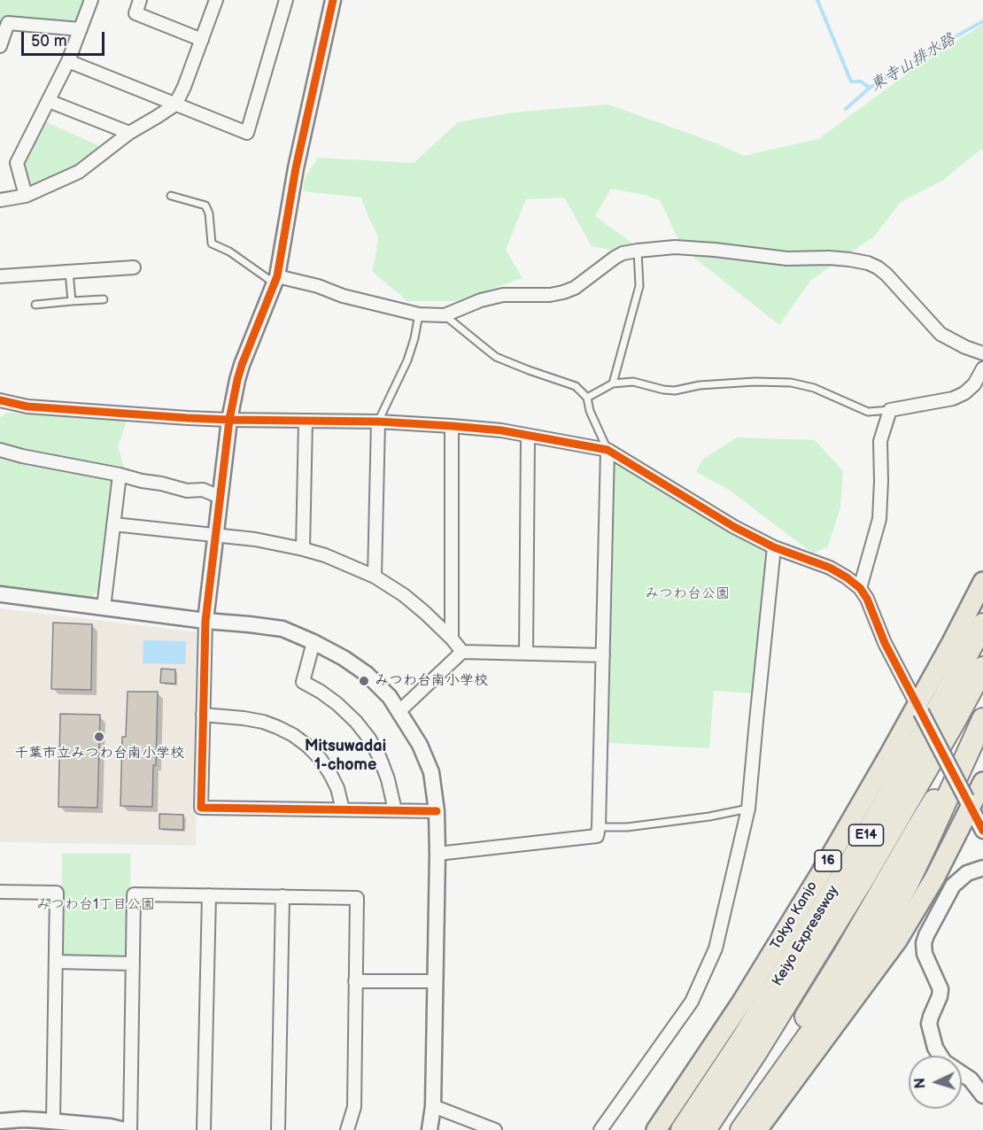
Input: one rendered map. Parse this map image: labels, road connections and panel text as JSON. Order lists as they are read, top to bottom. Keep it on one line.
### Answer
{"streets":{"highway":["E14","16","Tokyo Kanjo","Keiyo Expressway"]},"districts":["Mitsuwadai 1-chome"],"water":["東寺山排水路"],"parks":["みつわ台公園","みつわ台1丁目公園"],"places":["みつわ台南小学校","千葉市立みつわ台南小学校"],"scale_bar":"50 m","north":"left"}
